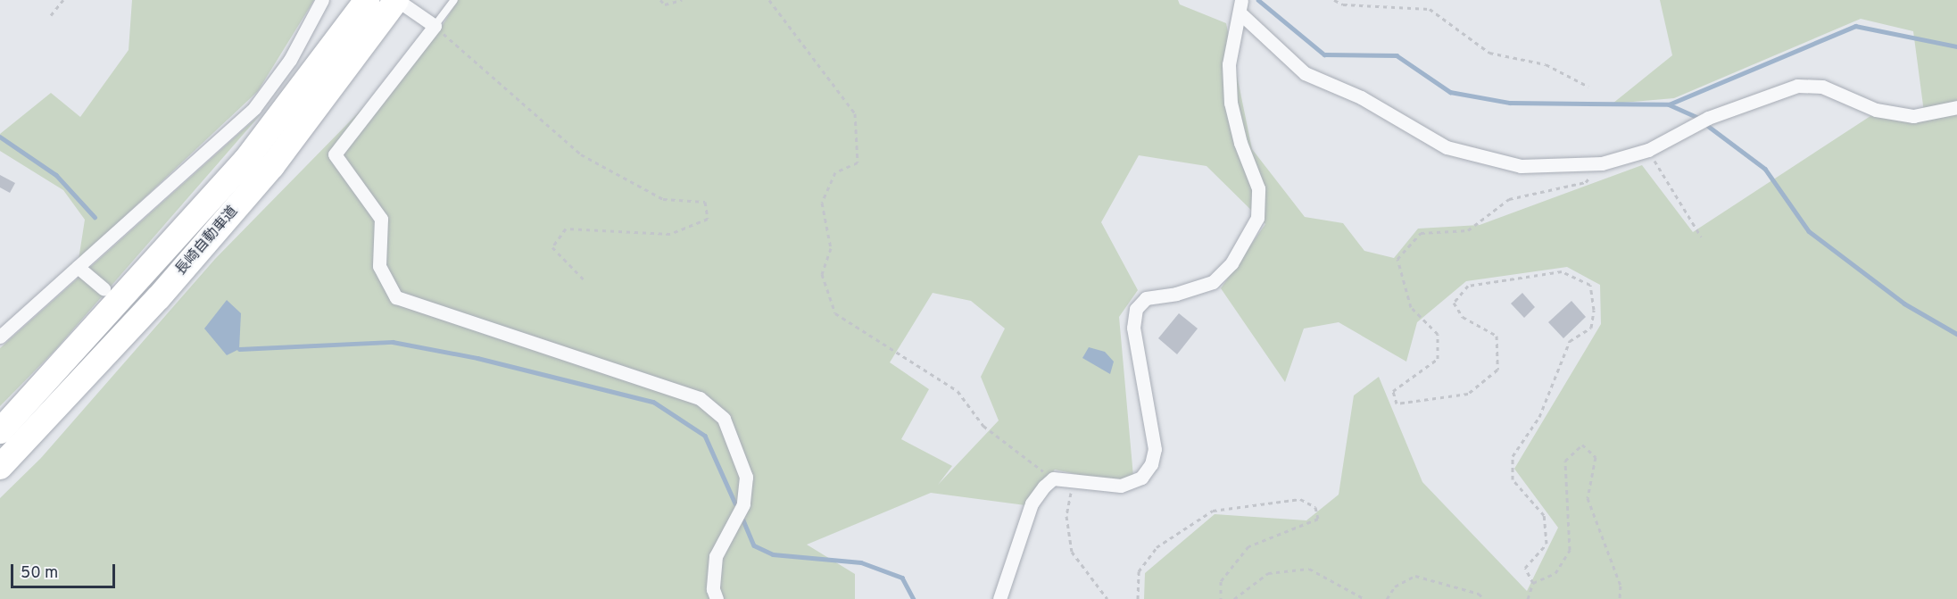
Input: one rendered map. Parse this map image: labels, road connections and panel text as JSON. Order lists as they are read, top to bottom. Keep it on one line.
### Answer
{"streets":{"highway":["長崎自動車道"]},"scale_bar":"50 m"}
